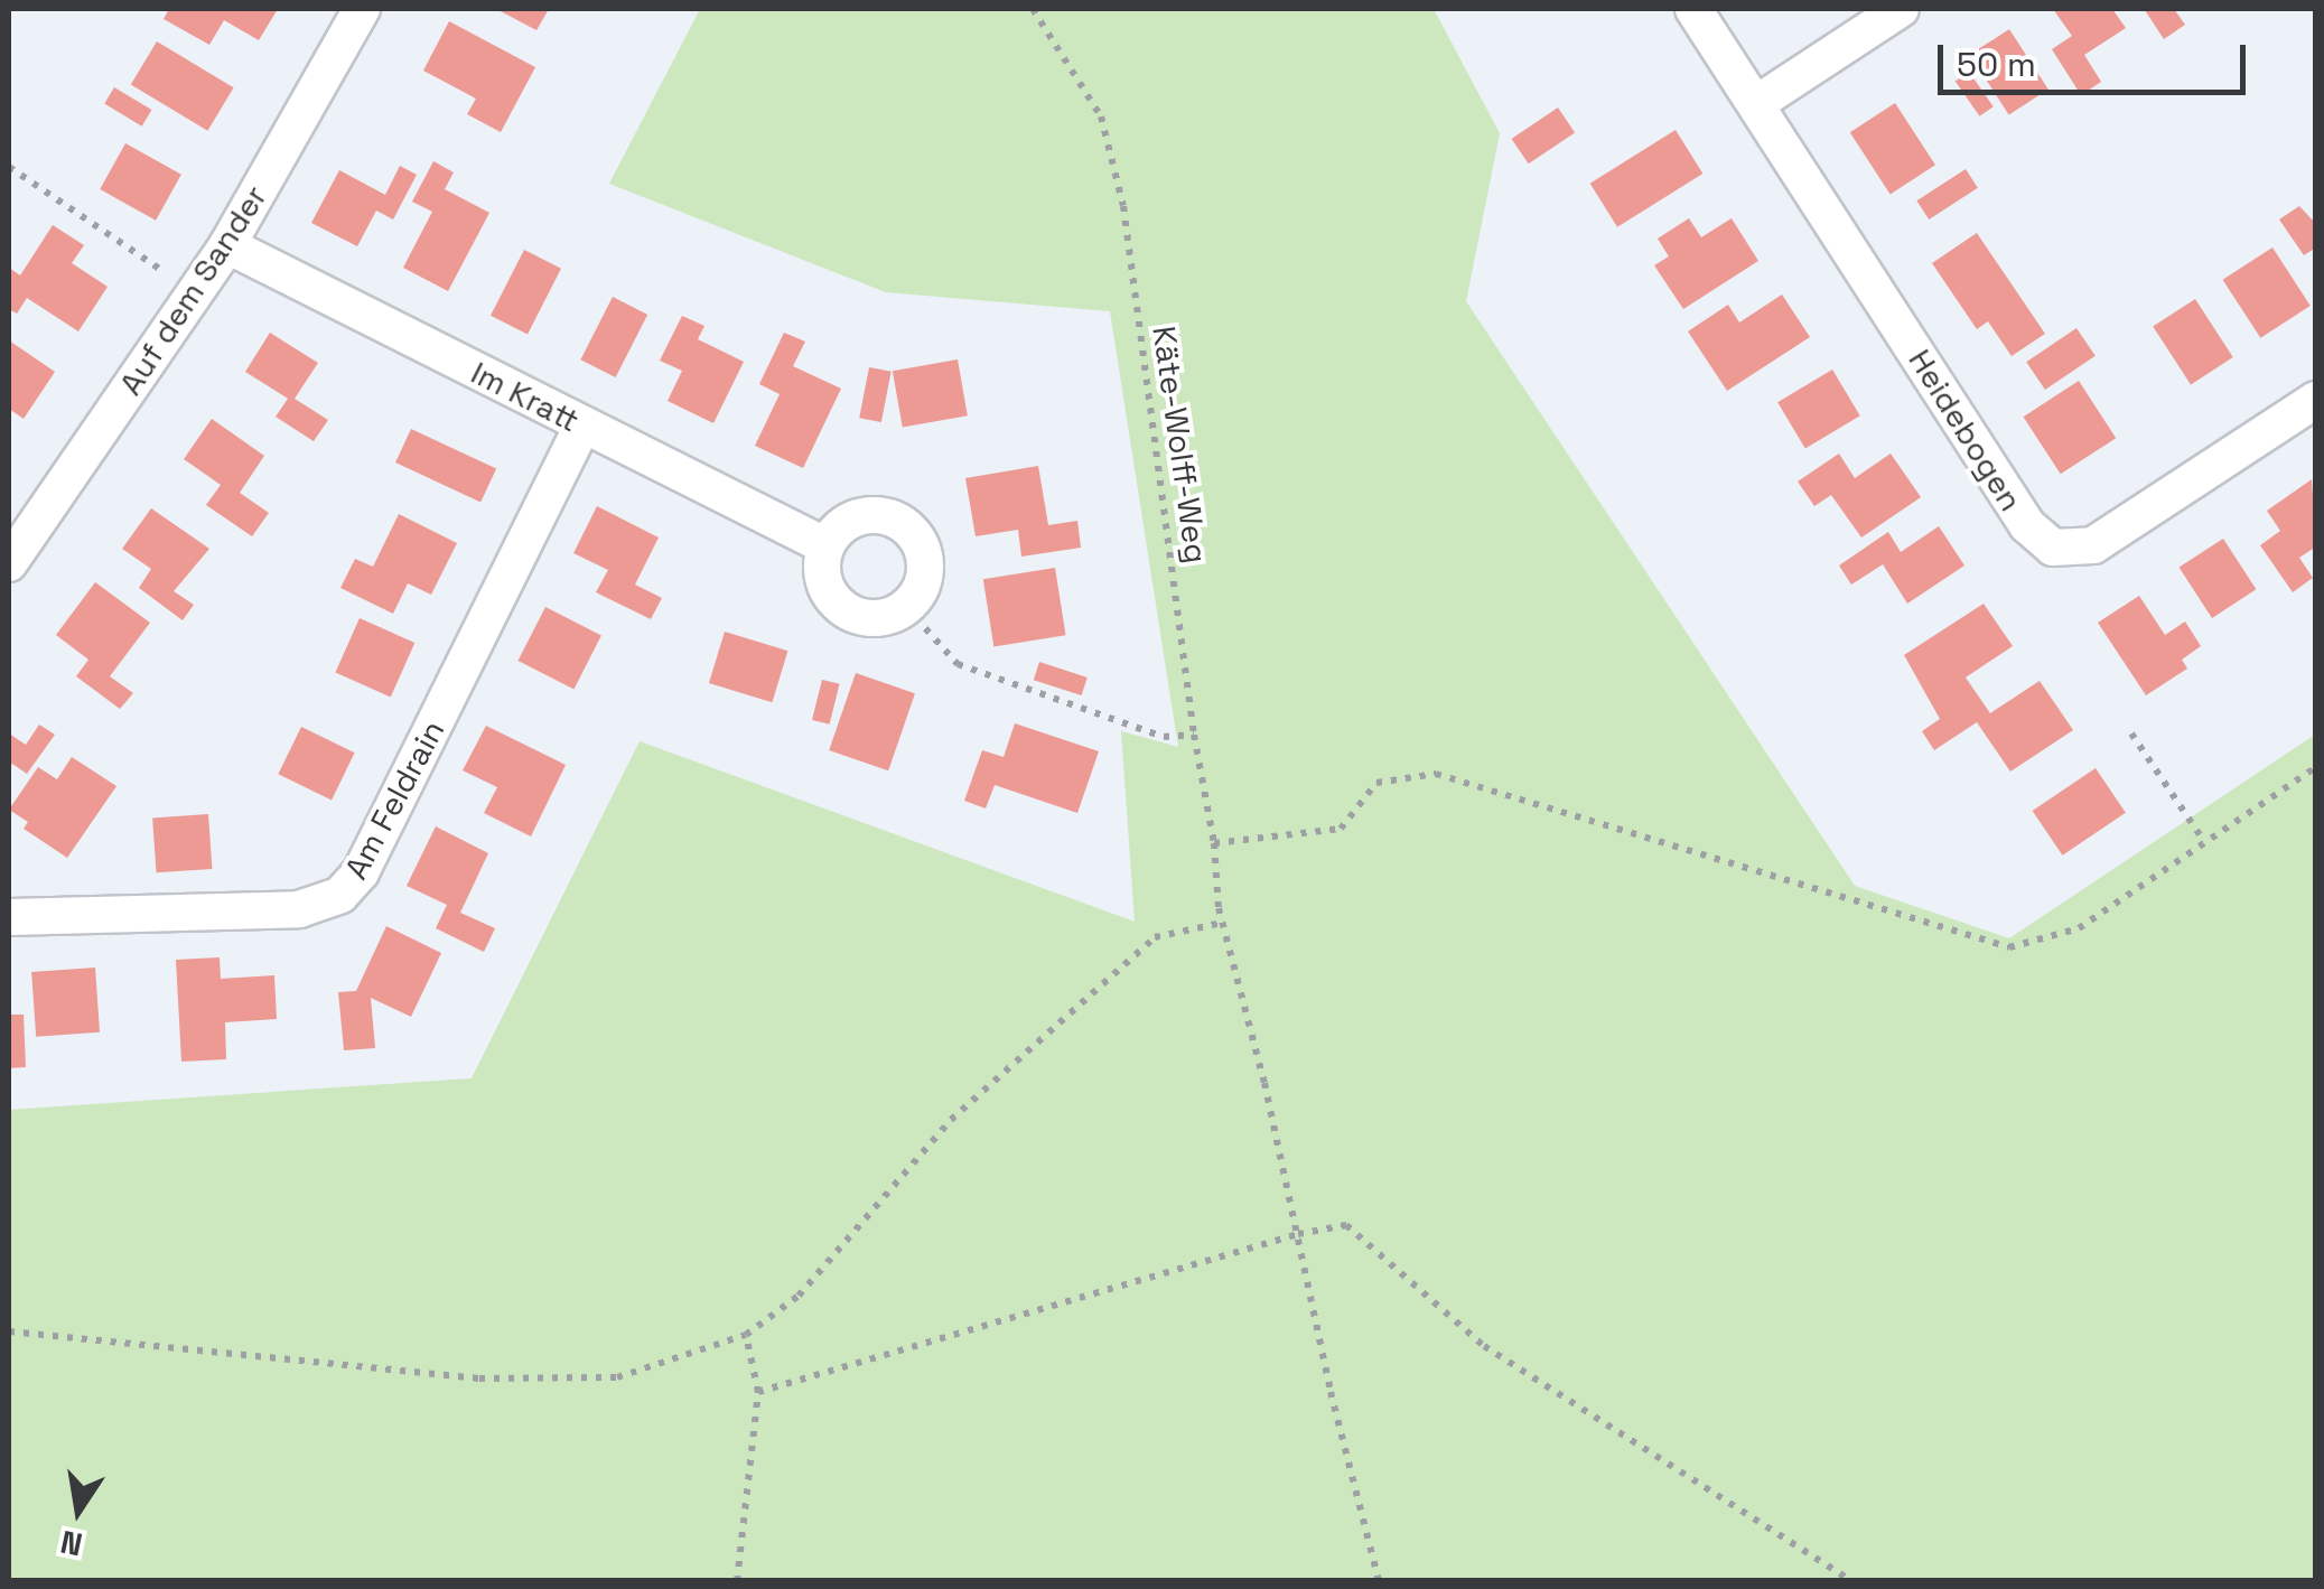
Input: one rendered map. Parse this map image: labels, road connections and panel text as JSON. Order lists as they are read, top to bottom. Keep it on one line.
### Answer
{"streets":{"street":["Auf dem Sander","Im Kratt","Heidebogen","Am Feldrain"],"path":["Käte-Wolff-Weg"]},"crossings":[["Auf dem Sander","Im Kratt"],["Im Kratt","Am Feldrain"]],"scale_bar":"50 m","north":"bottom"}
